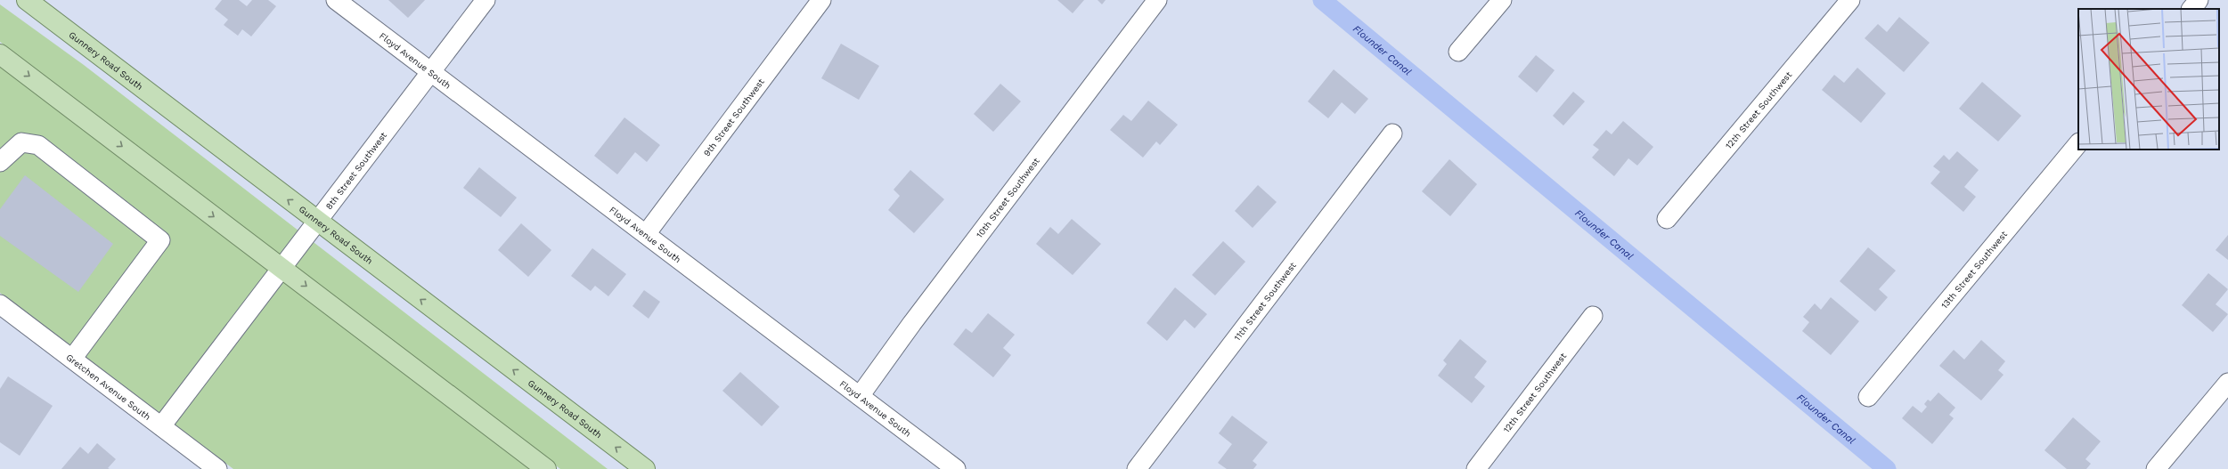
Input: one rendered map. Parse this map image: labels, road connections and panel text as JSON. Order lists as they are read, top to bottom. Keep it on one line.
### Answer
{"streets":{"main road":["Gunnery Road South"],"street":["Floyd Avenue South","12th Street Southwest","9th Street Southwest","8th Street Southwest","10th Street Southwest","13th Street Southwest","11th Street Southwest","Gretchen Avenue South"]},"crossings":[["Gunnery Road South","8th Street Southwest"],["Floyd Avenue South","9th Street Southwest"],["Floyd Avenue South","8th Street Southwest"],["Floyd Avenue South","10th Street Southwest"],["8th Street Southwest","Gretchen Avenue South"]],"water":["Flounder Canal"]}
